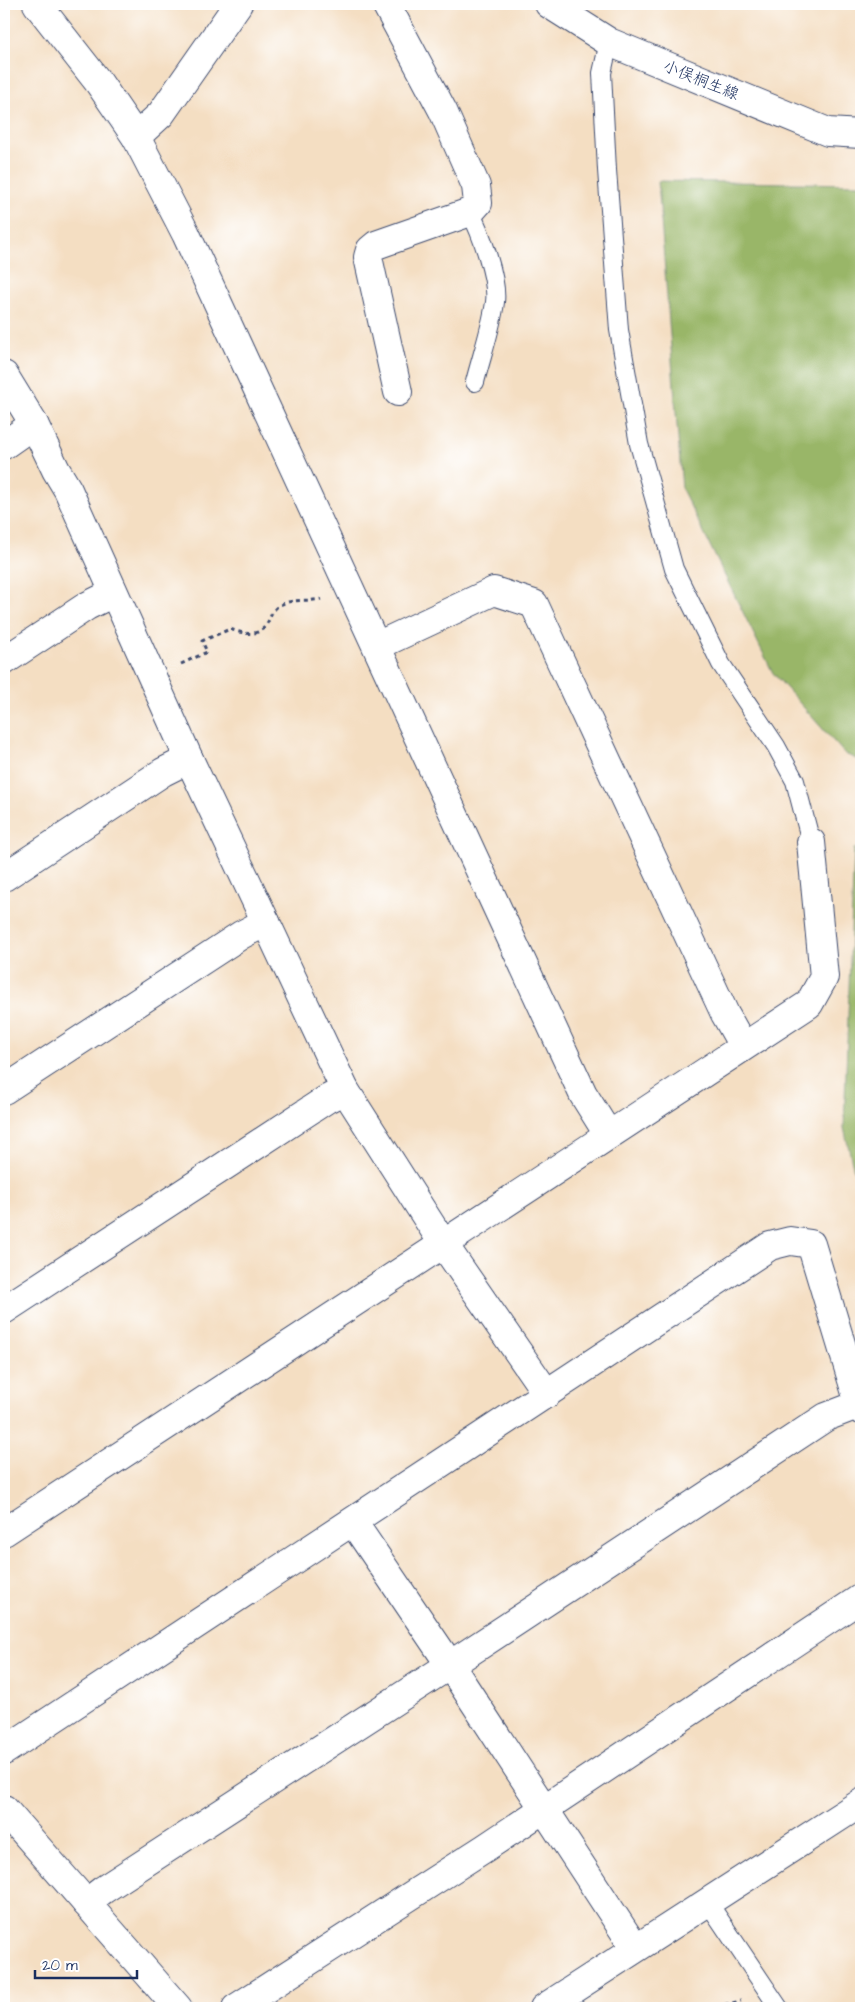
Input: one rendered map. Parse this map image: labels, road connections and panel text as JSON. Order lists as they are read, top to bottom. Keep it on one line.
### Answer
{"streets":{"street":["小俣桐生線"]},"scale_bar":"20 m"}
